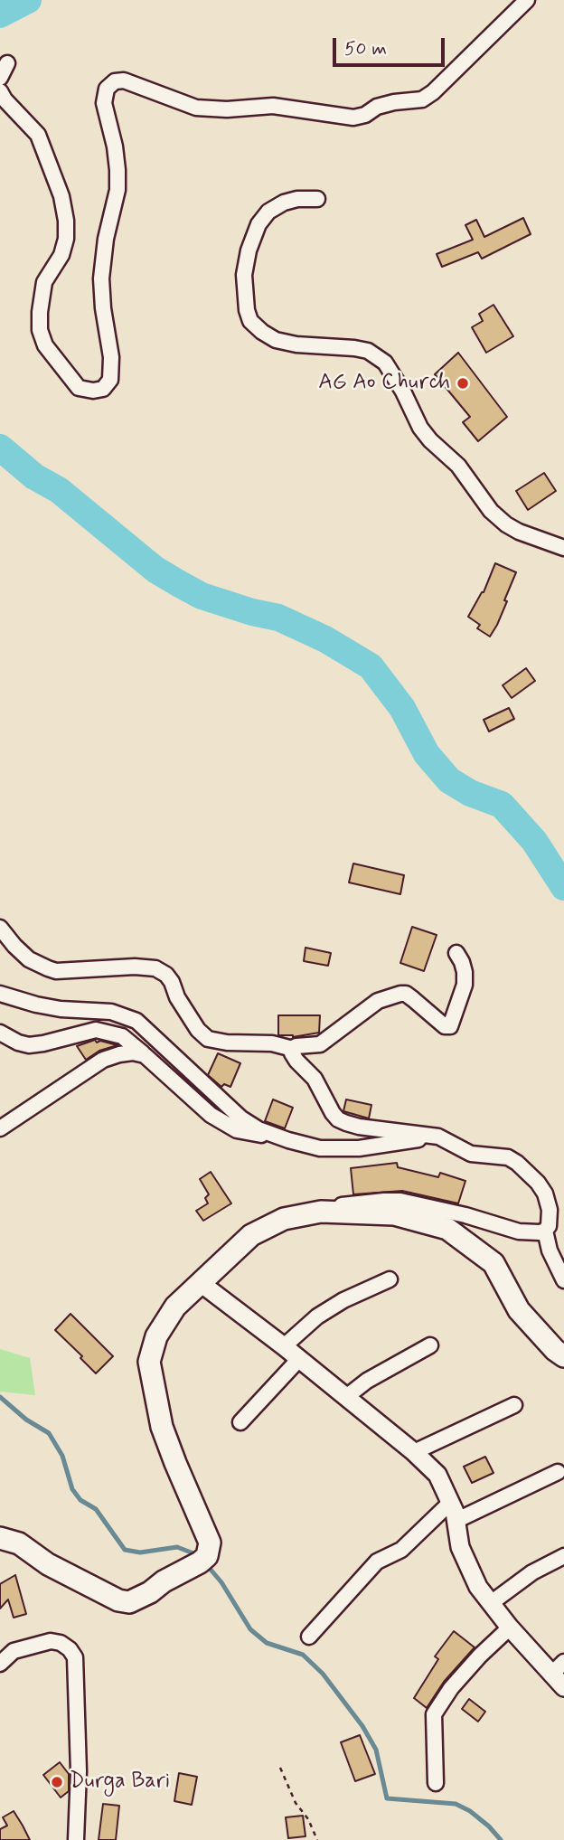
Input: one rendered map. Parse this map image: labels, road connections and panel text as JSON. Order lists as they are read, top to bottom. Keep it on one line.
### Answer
{"places":["AG Ao Church","Durga Bari"],"scale_bar":"50 m"}
